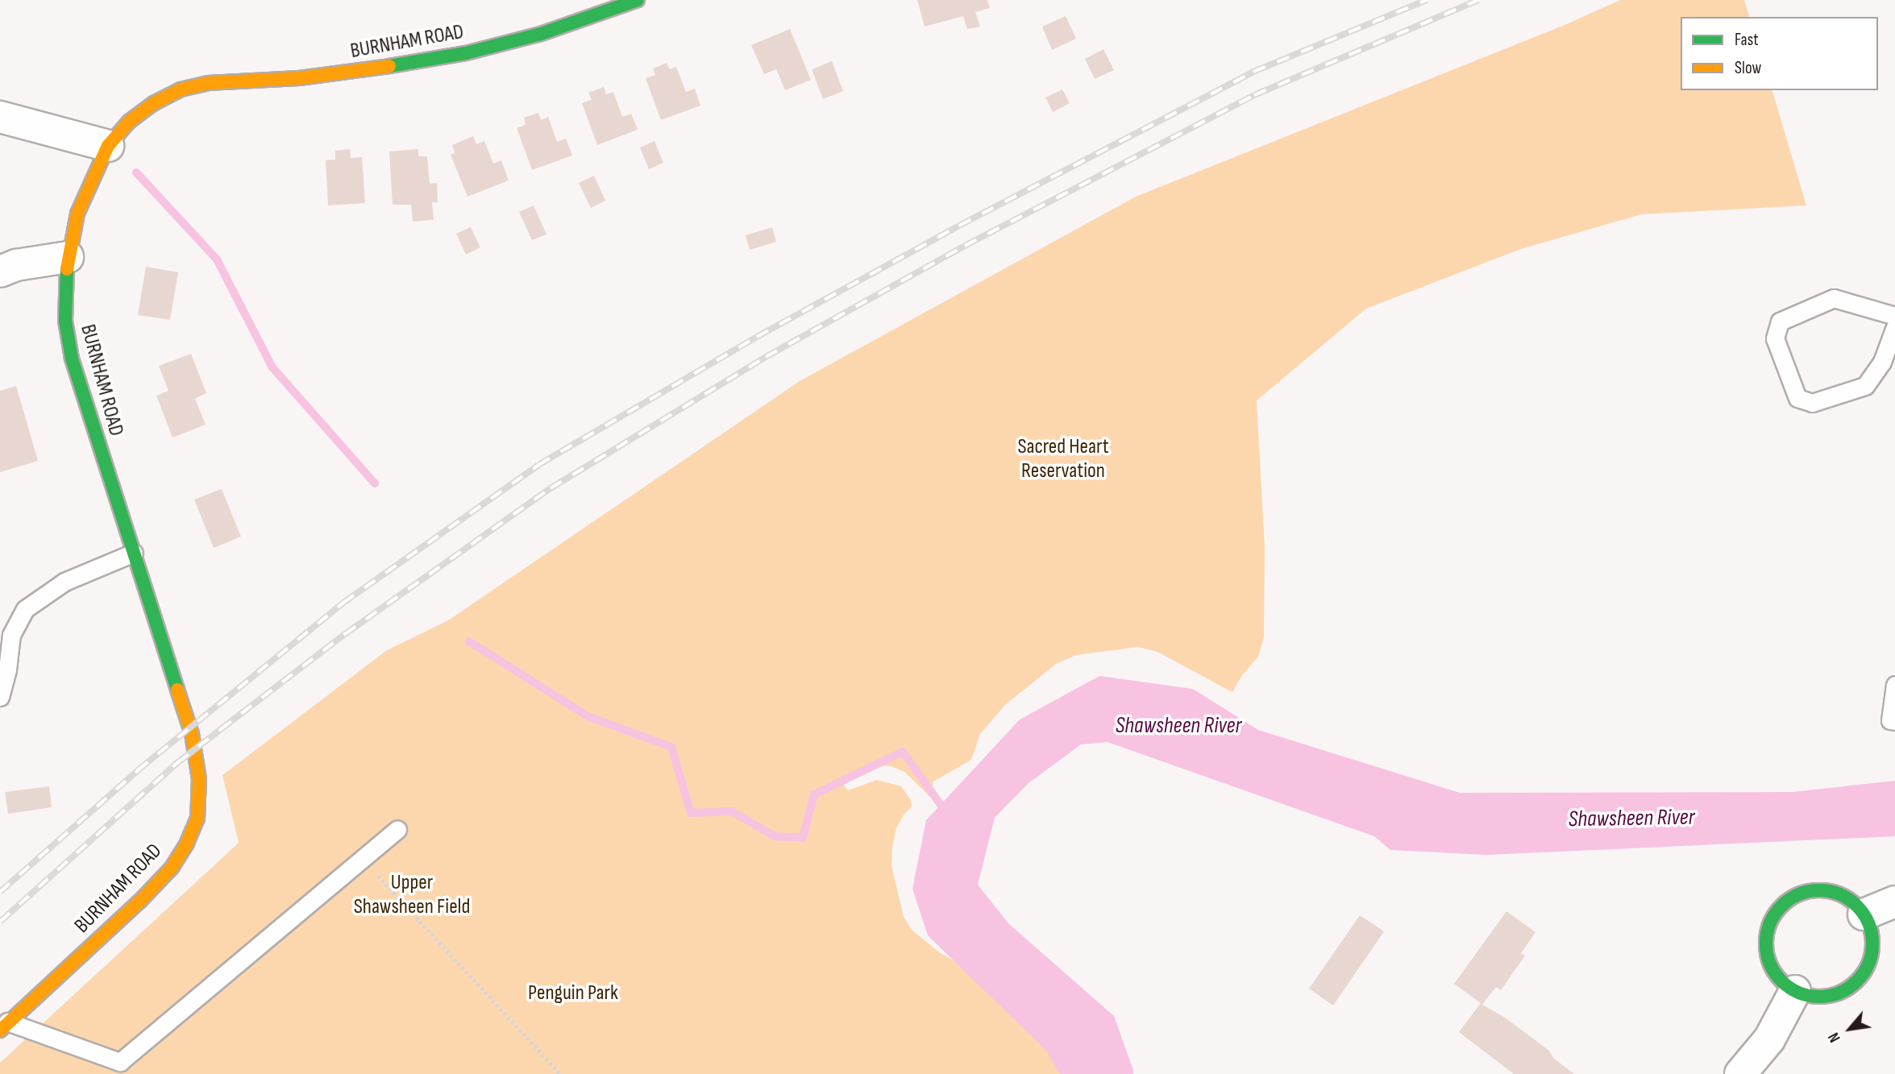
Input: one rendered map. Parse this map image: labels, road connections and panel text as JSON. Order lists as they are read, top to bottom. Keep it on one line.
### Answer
{"streets":{"street":["BURNHAM ROAD"]},"water":["Shawsheen River"],"parks":["Sacred Heart Reservation","Upper Shawsheen Field","Penguin Park"],"legend":["Fast","Slow"],"north":"bottom left"}
